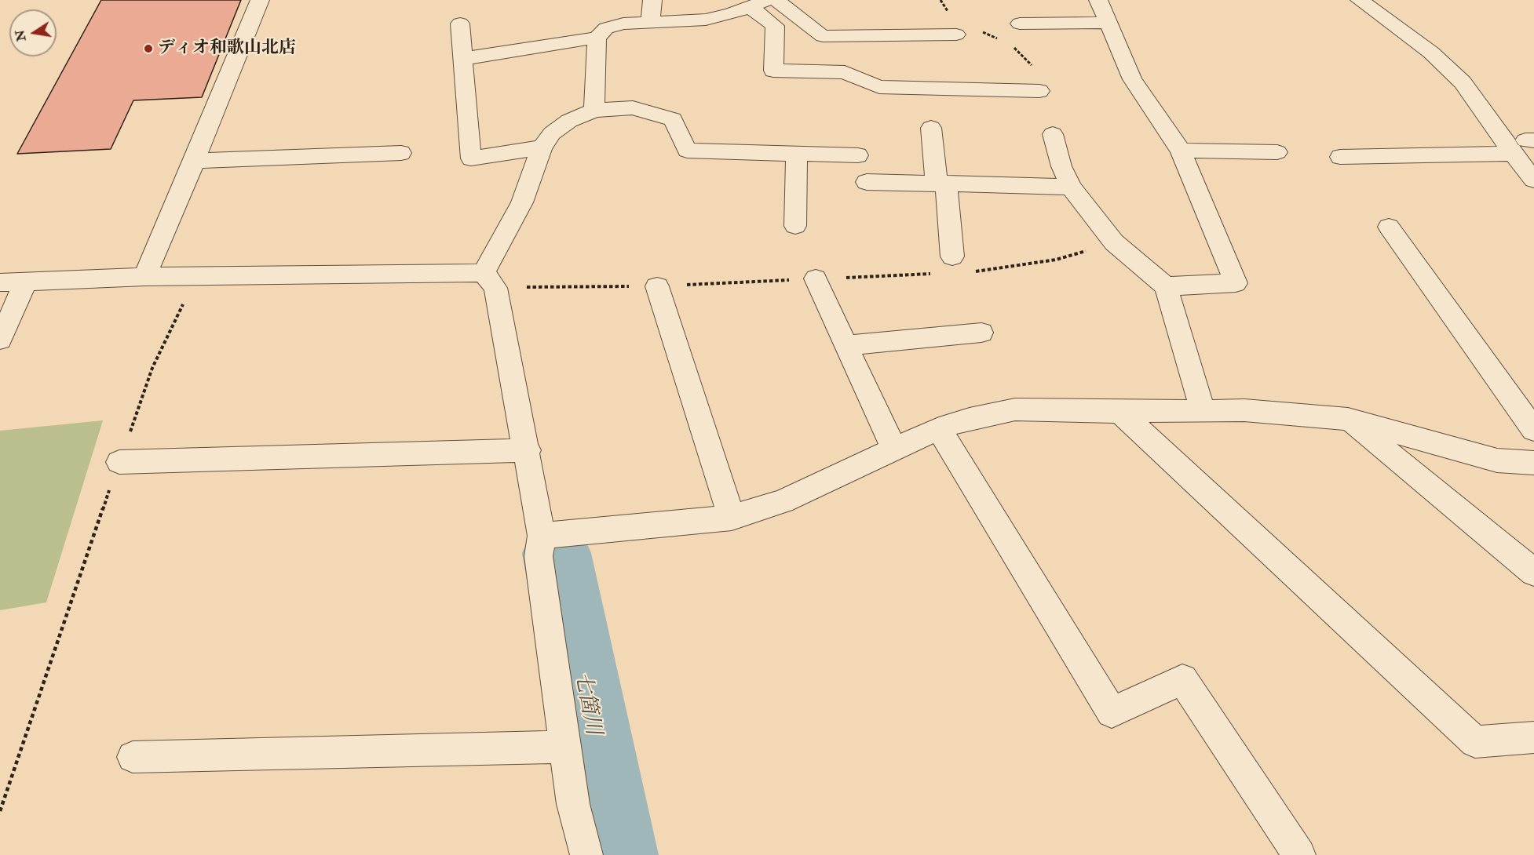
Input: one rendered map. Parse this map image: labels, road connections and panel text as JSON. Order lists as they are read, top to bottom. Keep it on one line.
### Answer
{"water":["七箇川"],"places":["ディオ和歌山北店"],"north":"left"}
